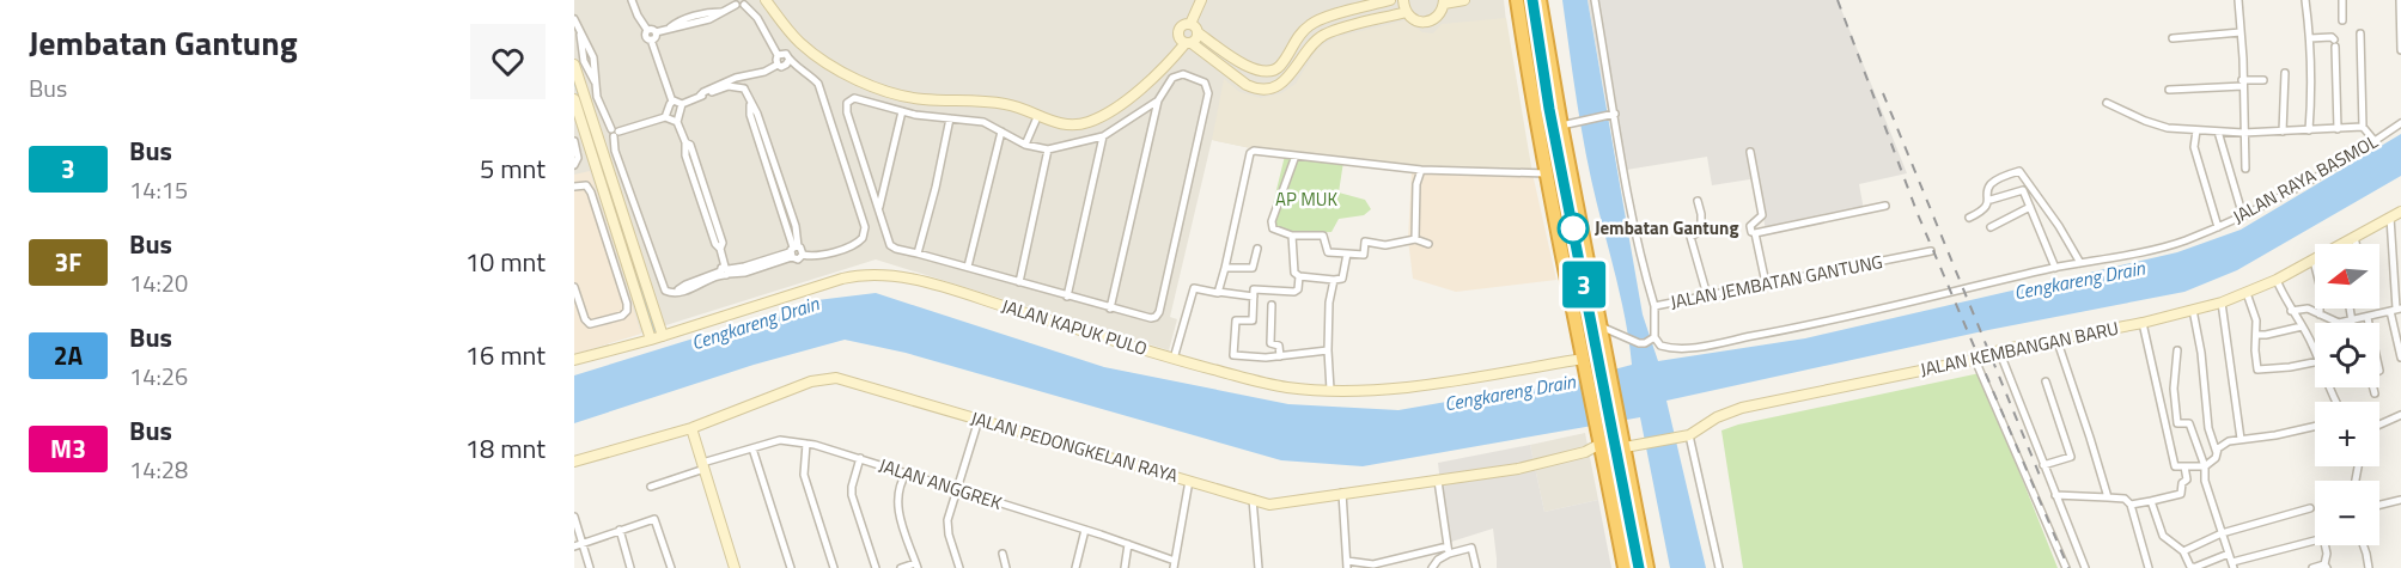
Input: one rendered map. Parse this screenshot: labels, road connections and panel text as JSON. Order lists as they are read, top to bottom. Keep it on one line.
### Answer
{"streets":{"main road":["JALAN KAPUK PULO","JALAN KEMBANGAN BARU","JALAN PEDONGKELAN RAYA"],"street":["JALAN RAYA BASMOL","JALAN JEMBATAN GANTUNG","JALAN ANGGREK"]},"crossings":[["JALAN RAYA BASMOL","JALAN JEMBATAN GANTUNG"]],"water":["Cengkareng Drain"],"parks":["AP MUK"],"places":["Jembatan Gantung"],"lines":["bus line 3"],"north":"left","page":{"heading":["Jembatan Gantung","Bus"],"on_map":"3","list":[{"mark":"3","name":"Bus","note":"14:15","value":"5 mnt"},{"mark":"3F","name":"Bus","note":"14:20","value":"10 mnt"},{"mark":"2A","name":"Bus","note":"14:26","value":"16 mnt"},{"mark":"M3","name":"Bus","note":"14:28","value":"18 mnt"}],"map_buttons":["+","−"]}}
